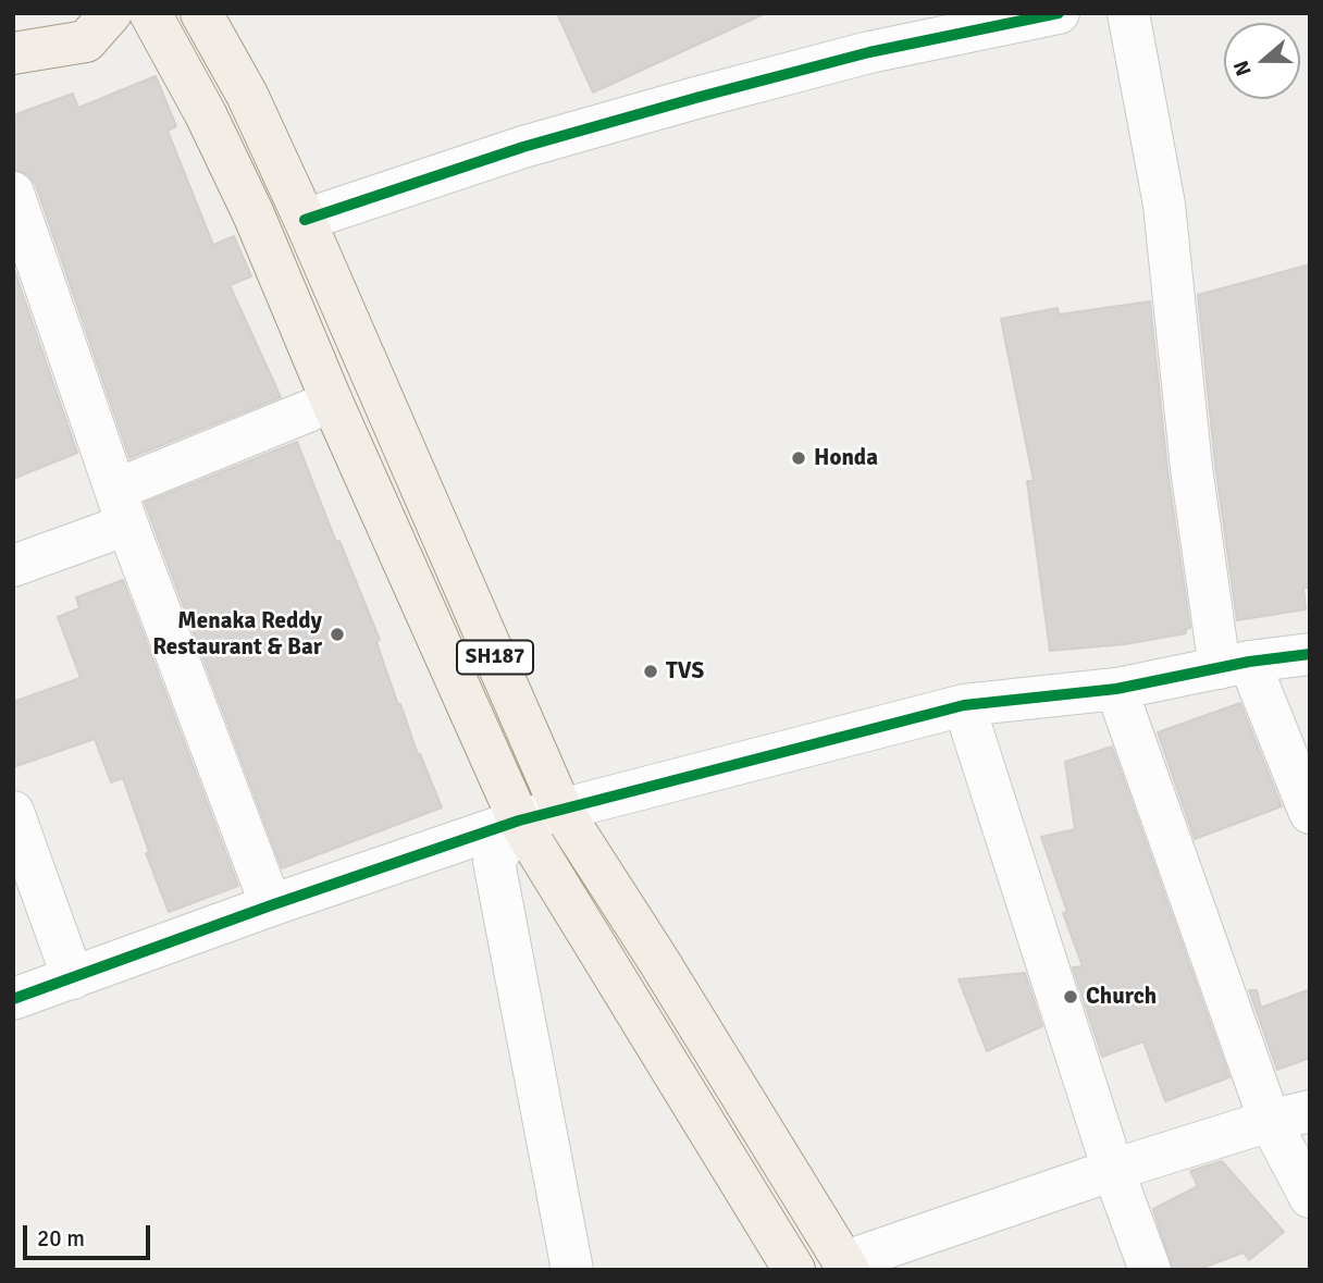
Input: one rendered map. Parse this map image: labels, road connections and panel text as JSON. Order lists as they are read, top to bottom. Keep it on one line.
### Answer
{"streets":{"main road":["SH187"]},"places":["Honda","Menaka Reddy Restaurant & Bar","TVS","Church"],"scale_bar":"20 m","north":"left"}
